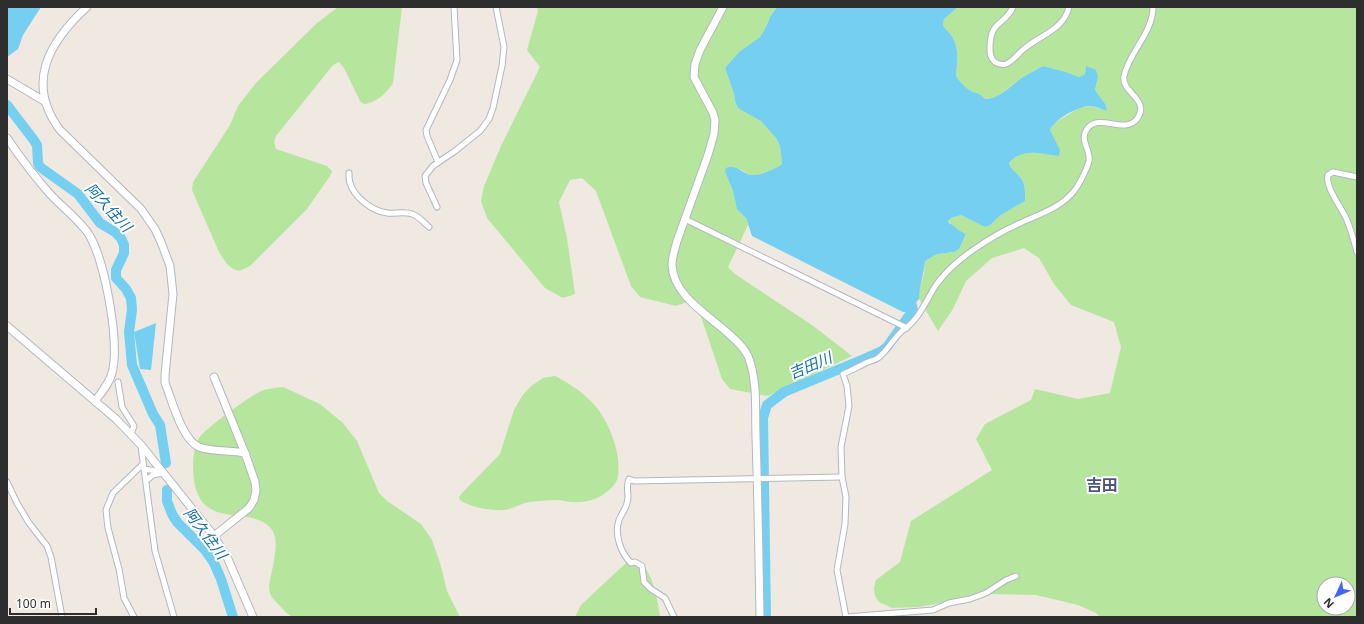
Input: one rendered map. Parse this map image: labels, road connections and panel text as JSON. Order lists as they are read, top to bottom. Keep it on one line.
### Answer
{"districts":["吉田"],"water":["阿久住川","吉田川"],"scale_bar":"100 m","north":"bottom left"}
